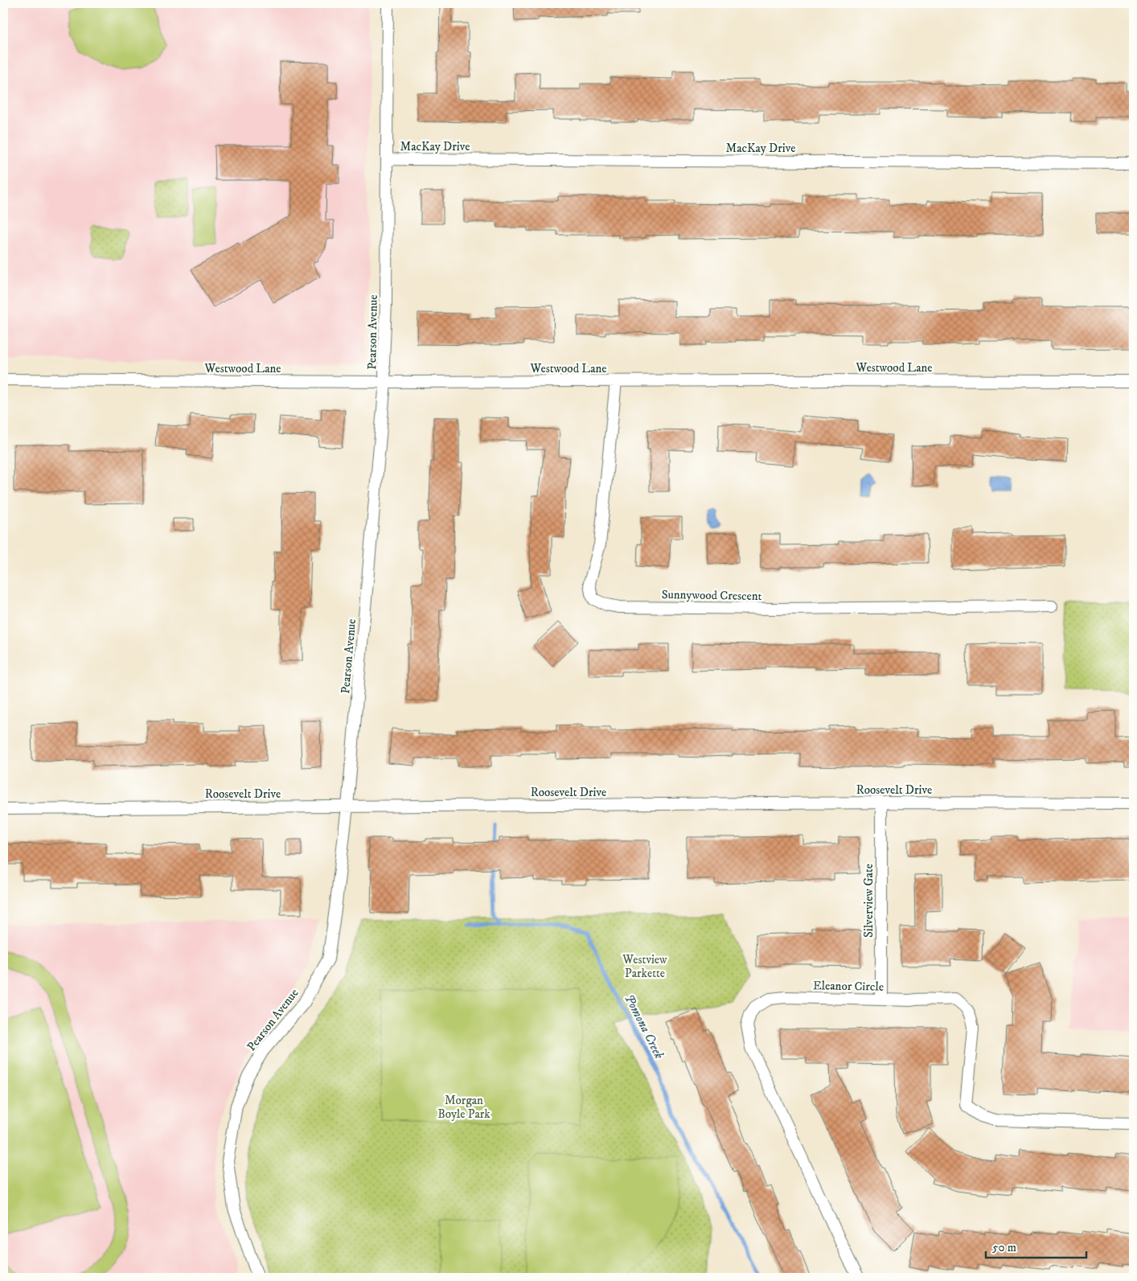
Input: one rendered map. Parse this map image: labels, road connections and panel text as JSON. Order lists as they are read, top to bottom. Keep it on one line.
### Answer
{"streets":{"street":["MacKay Drive","Pearson Avenue","Westwood Lane","Sunnywood Crescent","Roosevelt Drive","Silverview Gate","Eleanor Circle"]},"crossings":[["MacKay Drive","Pearson Avenue"],["Pearson Avenue","Westwood Lane"],["Pearson Avenue","Roosevelt Drive"],["Westwood Lane","Sunnywood Crescent"],["Roosevelt Drive","Silverview Gate"],["Silverview Gate","Eleanor Circle"]],"water":["Pomona Creek"],"parks":["Westview Parkette","Morgan Boyle Park"],"scale_bar":"50 m"}
